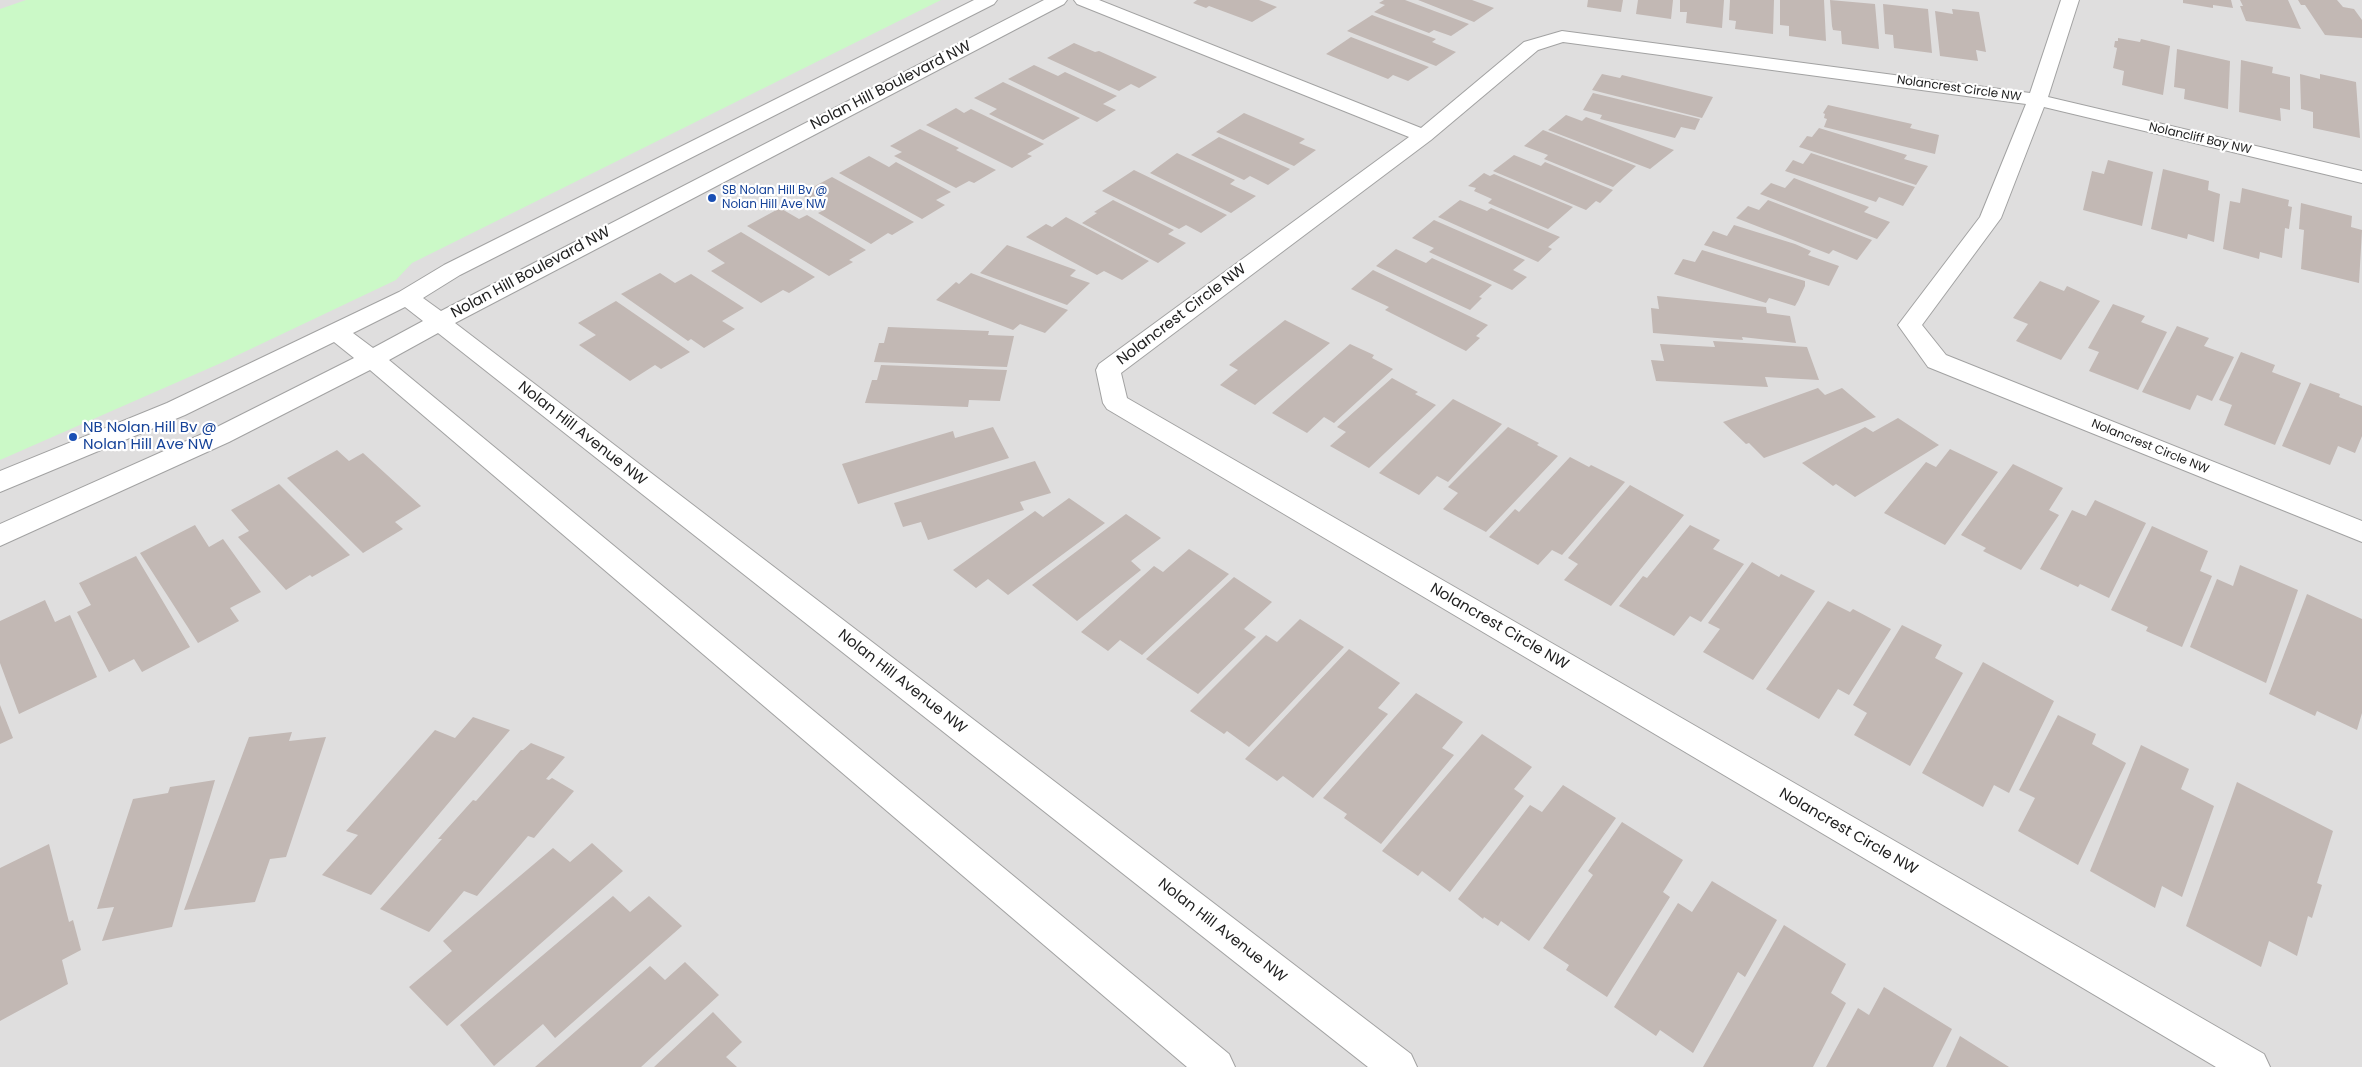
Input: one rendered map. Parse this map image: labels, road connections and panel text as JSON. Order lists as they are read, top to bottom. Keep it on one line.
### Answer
{"streets":{"street":["Nolan Hill Boulevard NW","Nolancrest Circle NW","Nolancliff Bay NW","Nolan Hill Avenue NW"]},"crossings":[["Nolan Hill Boulevard NW","Nolan Hill Avenue NW"],["Nolancrest Circle NW","Nolancliff Bay NW"]],"places":["SB Nolan Hill Bv @ Nolan Hill Ave NW","NB Nolan Hill Bv @ Nolan Hill Ave NW"]}
